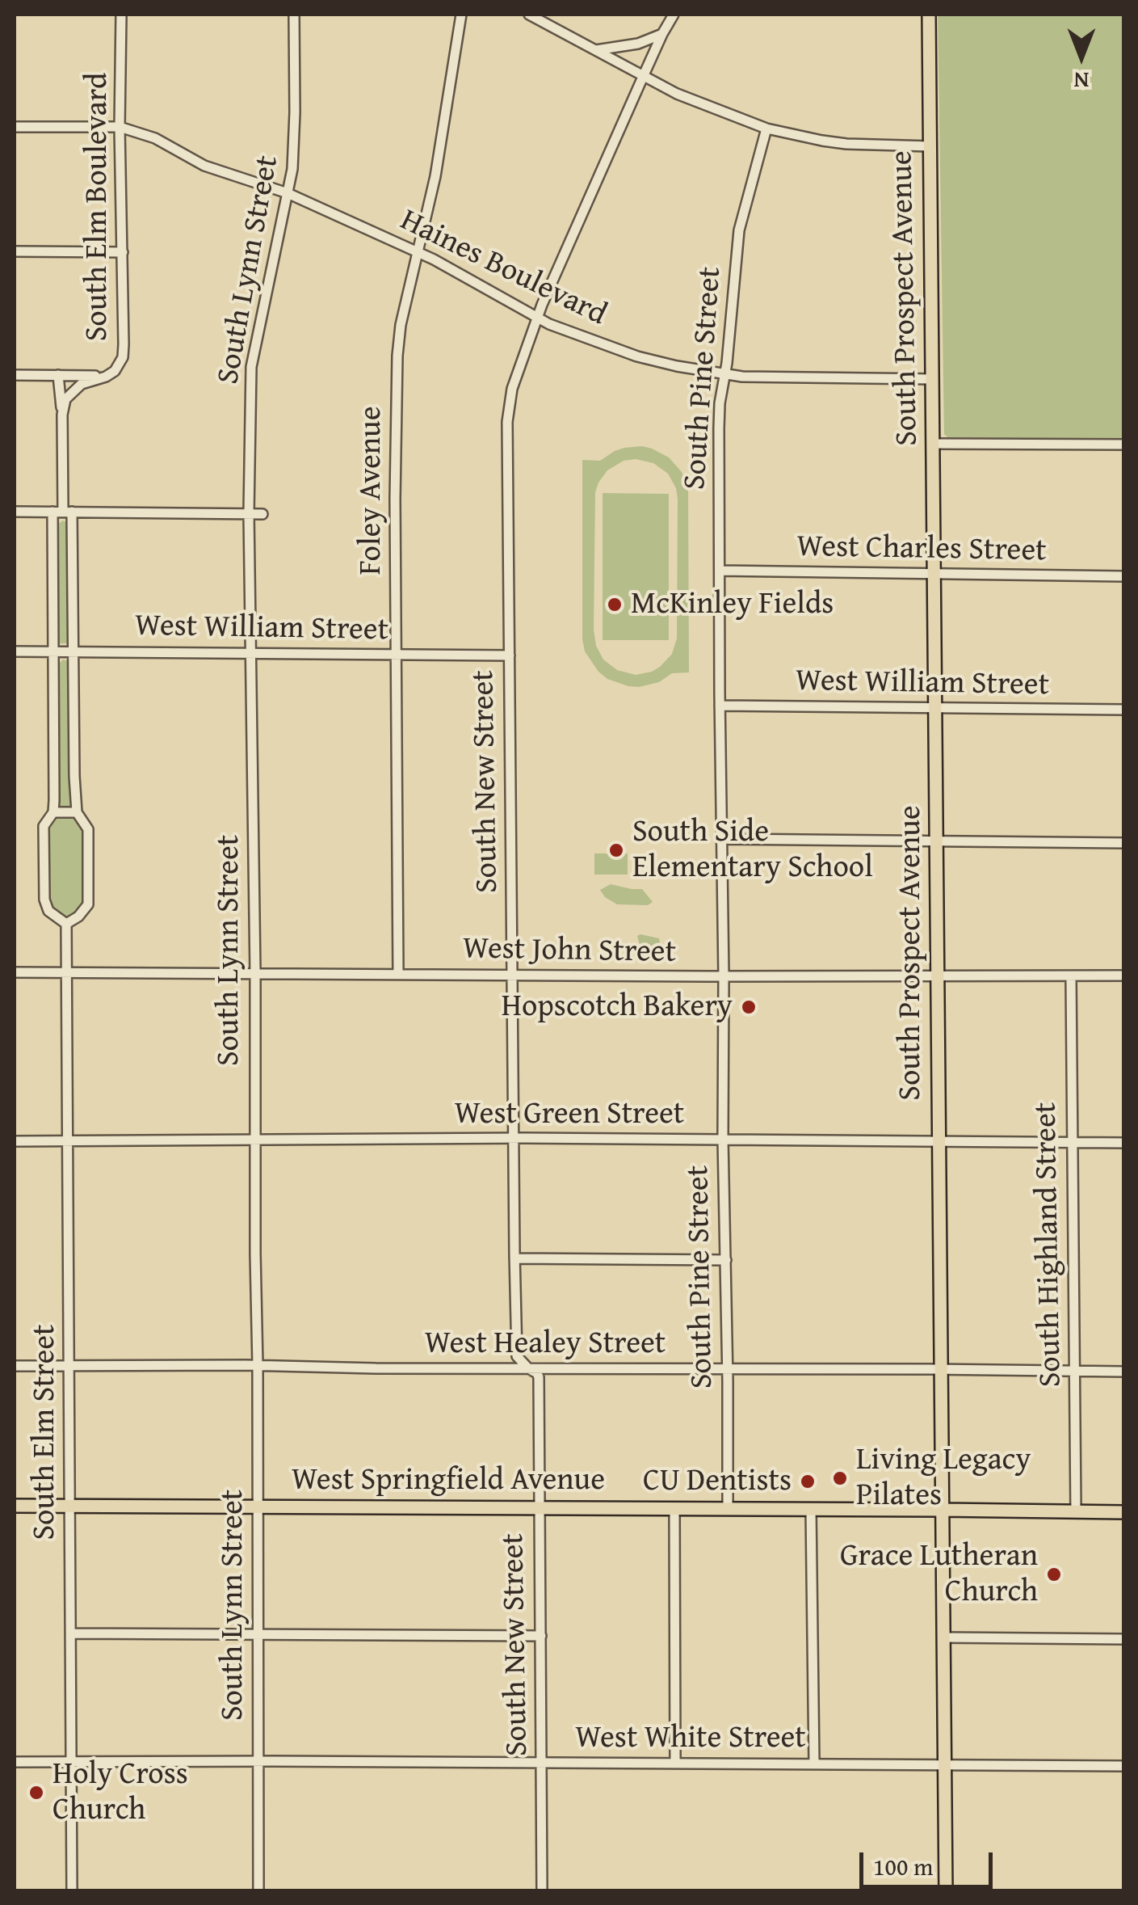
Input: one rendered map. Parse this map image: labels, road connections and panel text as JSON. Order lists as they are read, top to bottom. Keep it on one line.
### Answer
{"streets":{"main road":["South Prospect Avenue","West Springfield Avenue"],"street":["South Elm Boulevard","Haines Boulevard","South Lynn Street","South Pine Street","Foley Avenue","West Charles Street","West William Street","South New Street","West John Street","West Green Street","South Highland Street","West Healey Street","South Elm Street","West White Street"]},"crossings":[["South Elm Boulevard","Haines Boulevard"],["South Elm Boulevard","West William Street"],["Haines Boulevard","South Lynn Street"],["Haines Boulevard","South Prospect Avenue"],["Haines Boulevard","South Pine Street"],["Haines Boulevard","Foley Avenue"],["Haines Boulevard","South New Street"],["South Lynn Street","West William Street"],["South Lynn Street","West John Street"],["South Lynn Street","West Green Street"],["South Lynn Street","West Healey Street"],["South Lynn Street","West Springfield Avenue"],["South Lynn Street","West White Street"],["South Prospect Avenue","West Charles Street"],["South Prospect Avenue","West William Street"],["South Prospect Avenue","West John Street"],["South Prospect Avenue","West Green Street"],["South Prospect Avenue","West Healey Street"],["South Prospect Avenue","West Springfield Avenue"],["South Prospect Avenue","West White Street"],["South Pine Street","West Charles Street"],["South Pine Street","West William Street"],["South Pine Street","West John Street"],["South Pine Street","West Green Street"],["South Pine Street","West Healey Street"],["South Pine Street","West Springfield Avenue"],["Foley Avenue","West William Street"],["Foley Avenue","West John Street"],["West William Street","South New Street"],["South New Street","West John Street"],["South New Street","West Green Street"],["South New Street","West Healey Street"],["South New Street","West Springfield Avenue"],["South New Street","West White Street"],["West John Street","South Highland Street"],["West John Street","South Elm Street"],["West Green Street","South Highland Street"],["West Green Street","South Elm Street"],["South Highland Street","West Healey Street"],["South Highland Street","West Springfield Avenue"],["West Healey Street","South Elm Street"],["South Elm Street","West Springfield Avenue"],["South Elm Street","West White Street"]],"places":["McKinley Fields","South Side Elementary School","Hopscotch Bakery","Living Legacy Pilates","CU Dentists","Grace Lutheran Church","Holy Cross Church"],"scale_bar":"100 m","north":"bottom"}
